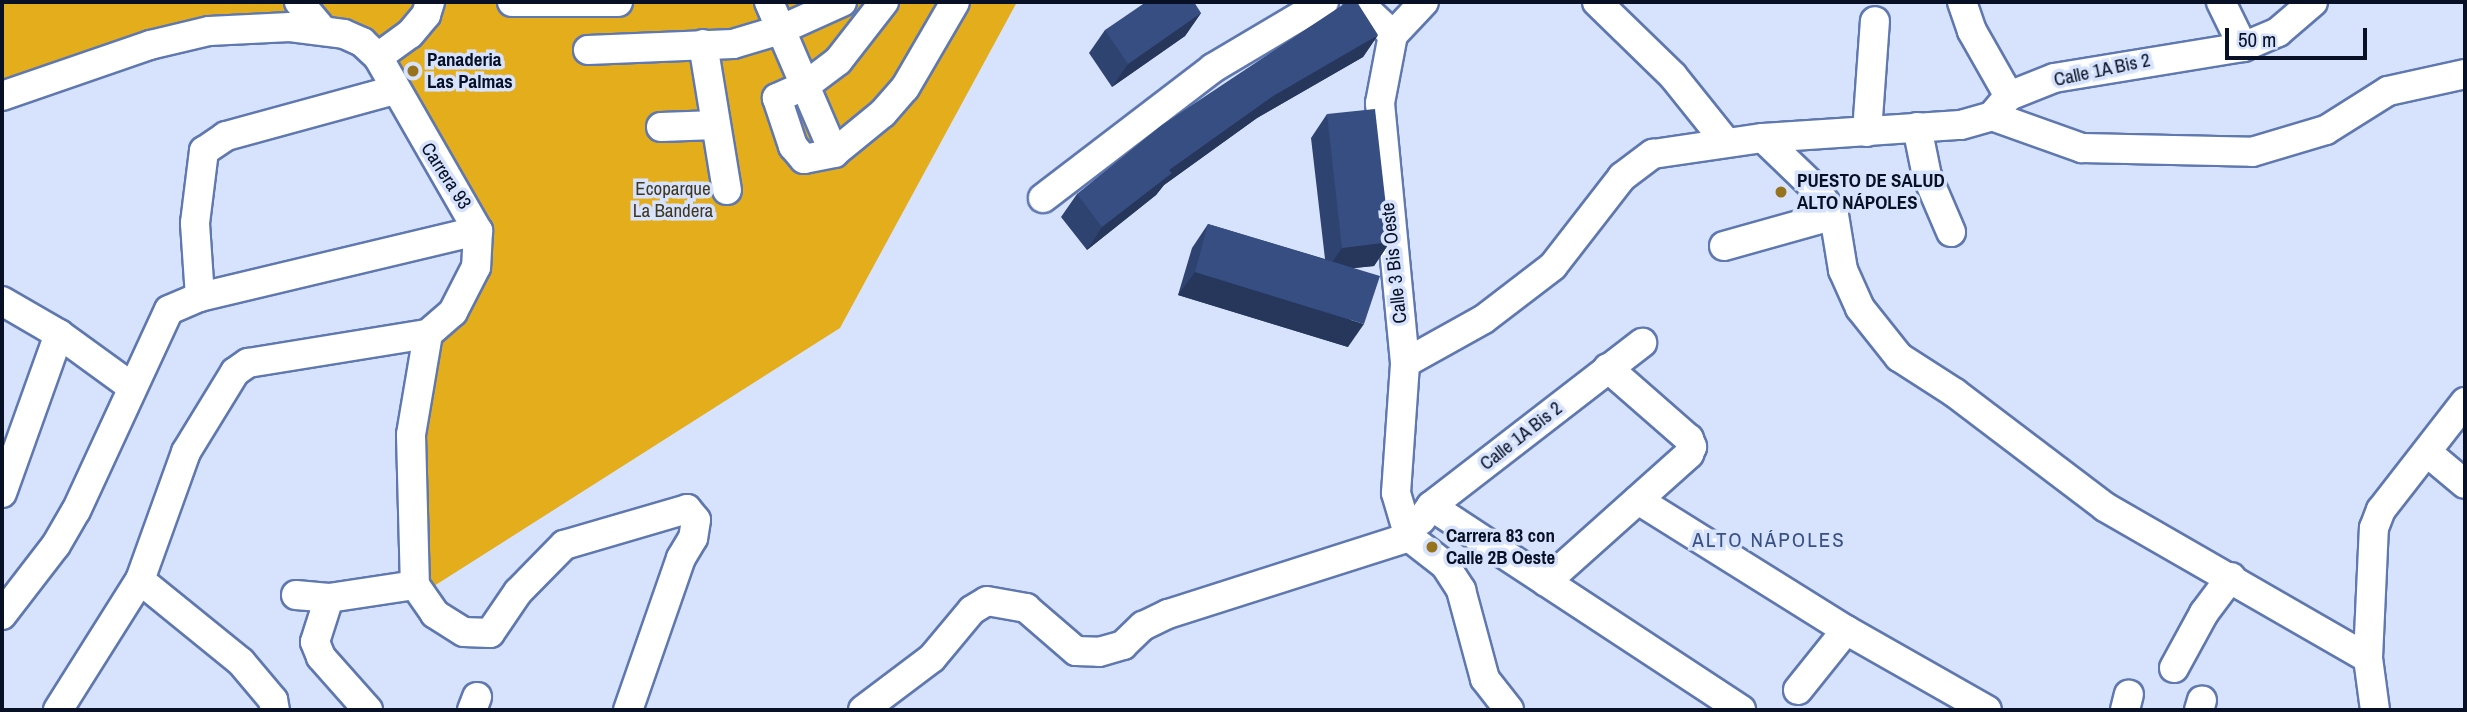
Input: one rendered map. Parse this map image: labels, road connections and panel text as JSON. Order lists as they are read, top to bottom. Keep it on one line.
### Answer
{"streets":{"street":["Calle 1A Bis 2","Carrera 93","Calle 3 Bis Oeste"]},"crossings":[["Calle 1A Bis 2","Calle 3 Bis Oeste"]],"districts":["ALTO NÁPOLES"],"parks":["Ecoparque La Bandera"],"places":["Panaderia Las Palmas","PUESTO DE SALUD ALTO NÁPOLES","Carrera 83 con Calle 2B Oeste"],"scale_bar":"50 m"}
